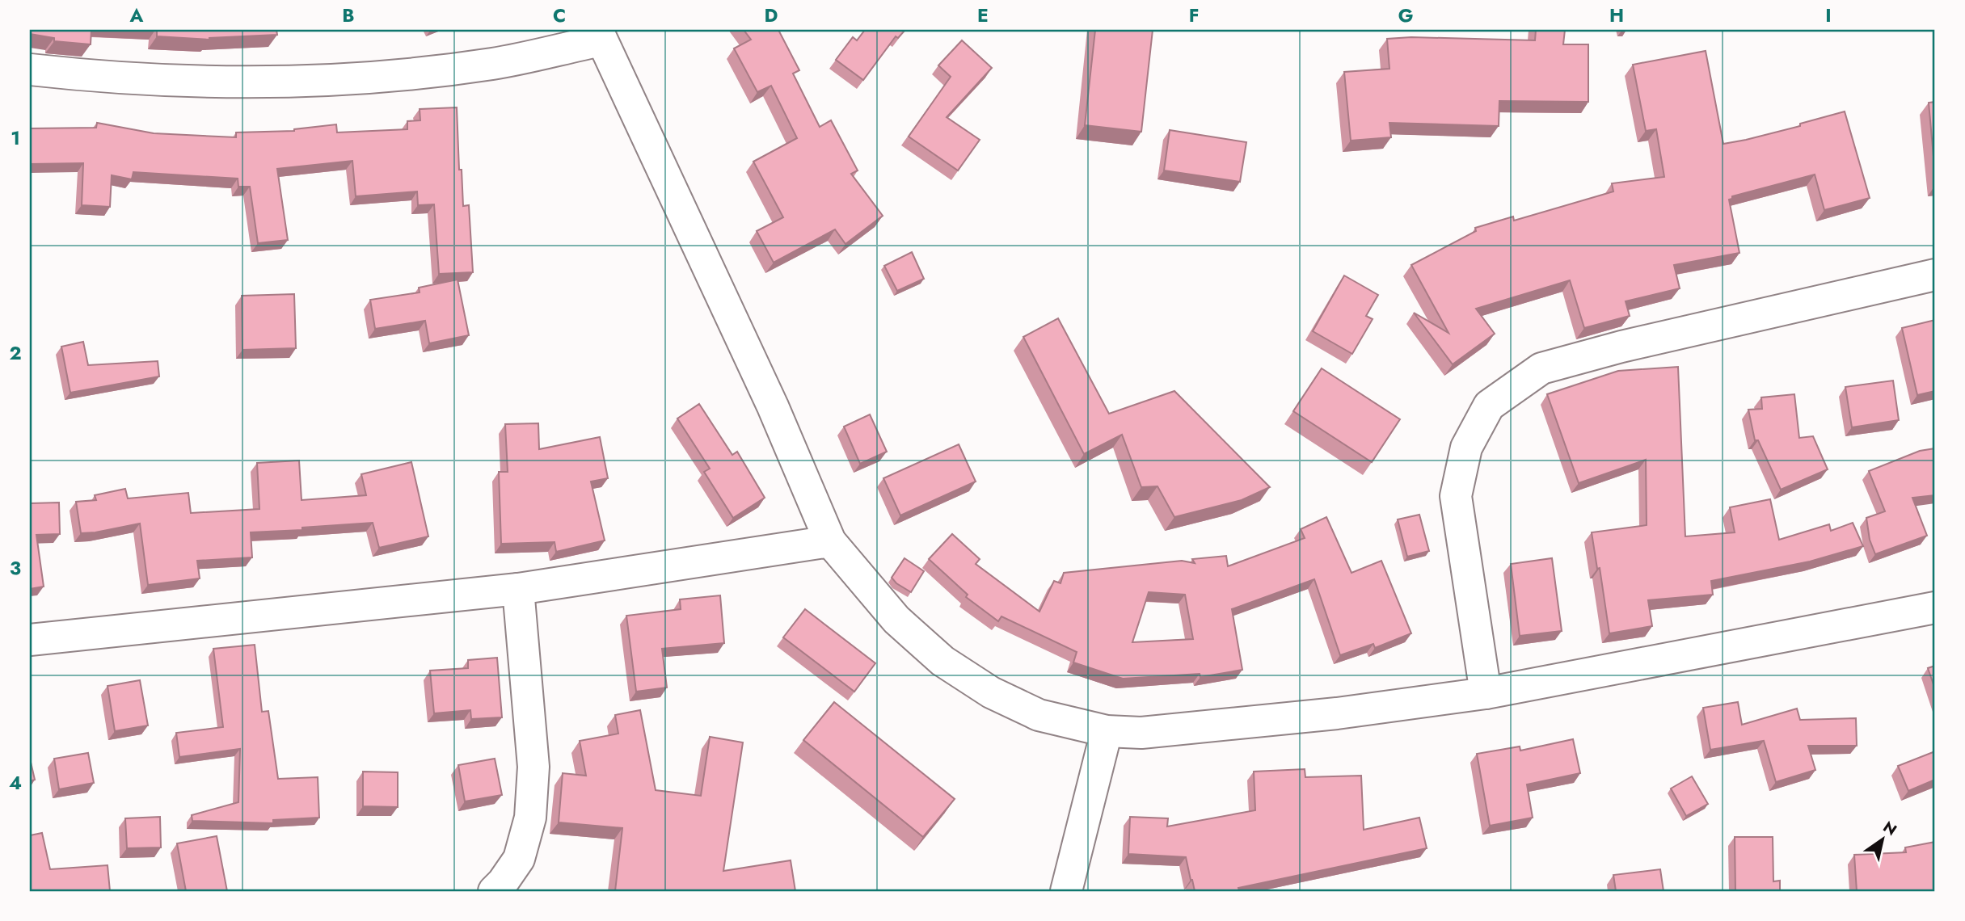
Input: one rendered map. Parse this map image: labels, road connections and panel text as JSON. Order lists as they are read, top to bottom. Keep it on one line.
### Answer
{"north":"top right","grid":{"columns":["A","B","C","D","E","F","G","H","I"],"rows":["1","2","3","4"]}}
